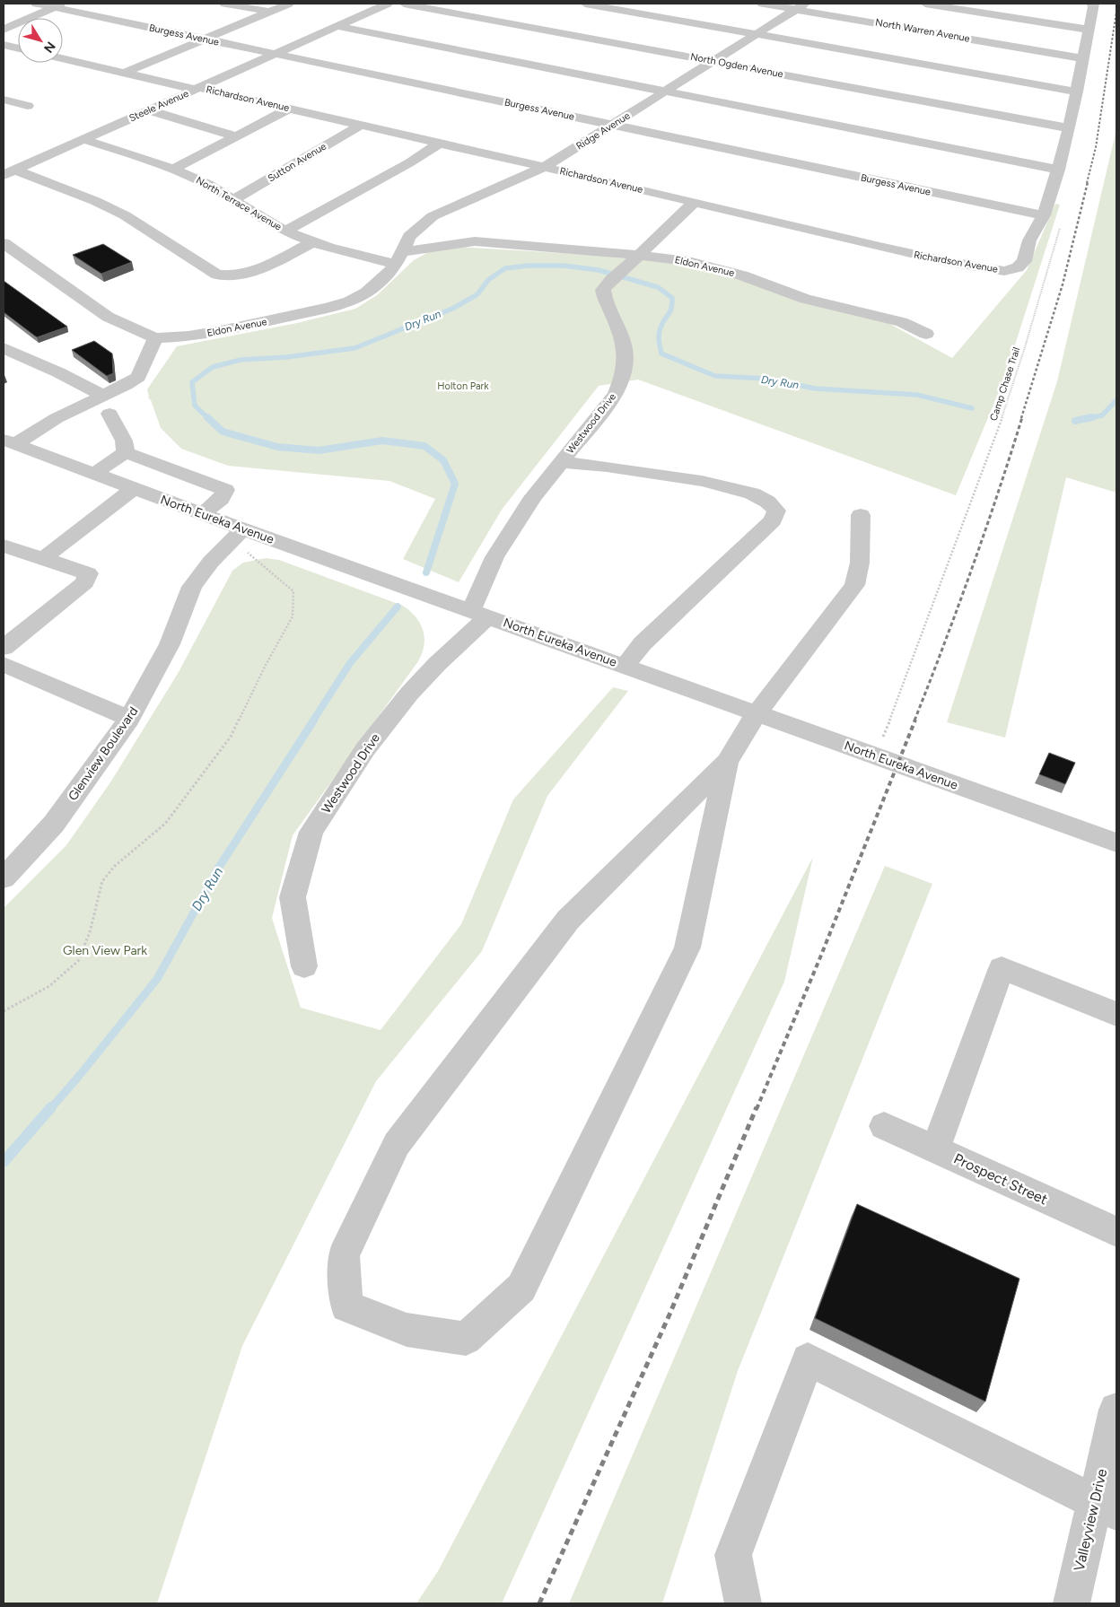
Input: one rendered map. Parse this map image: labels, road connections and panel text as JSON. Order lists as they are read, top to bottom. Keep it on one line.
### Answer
{"streets":{"street":["North Warren Avenue","Burgess Avenue","North Ogden Avenue","Richardson Avenue","Steele Avenue","Ridge Avenue","Sutton Avenue","North Terrace Avenue","Eldon Avenue","Westwood Drive","North Eureka Avenue","Glenview Boulevard","Prospect Street","Valleyview Drive"],"path":["Camp Chase Trail"]},"crossings":[["North Warren Avenue","Ridge Avenue"],["Burgess Avenue","Richardson Avenue"],["Burgess Avenue","Steele Avenue"],["Burgess Avenue","Ridge Avenue"],["North Ogden Avenue","Ridge Avenue"],["Richardson Avenue","Steele Avenue"],["Richardson Avenue","Ridge Avenue"],["Richardson Avenue","Sutton Avenue"],["Richardson Avenue","Westwood Drive"],["Steele Avenue","North Terrace Avenue"],["Ridge Avenue","North Terrace Avenue"],["Ridge Avenue","Eldon Avenue"],["Sutton Avenue","North Terrace Avenue"],["North Terrace Avenue","Eldon Avenue"],["Eldon Avenue","Westwood Drive"],["Camp Chase Trail","North Eureka Avenue"],["Westwood Drive","North Eureka Avenue"],["North Eureka Avenue","Glenview Boulevard"]],"water":["Dry Run"],"parks":["Holton Park","Glen View Park"],"north":"bottom right"}
